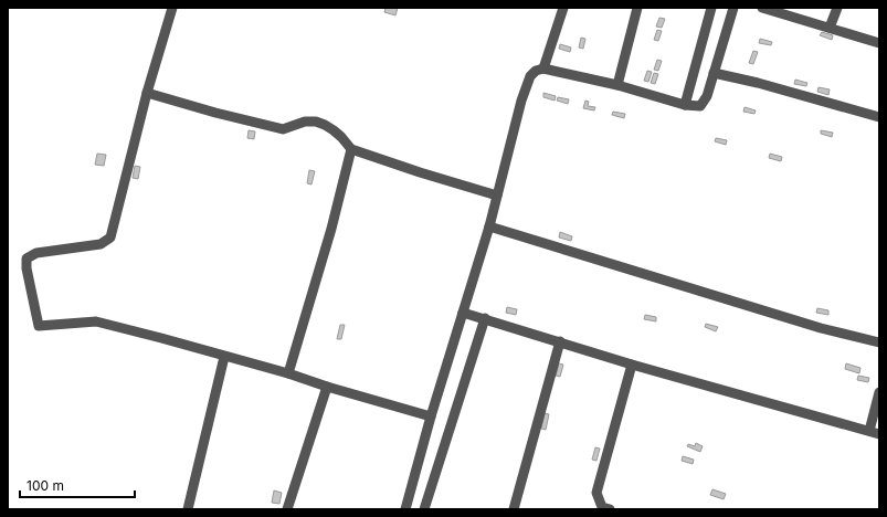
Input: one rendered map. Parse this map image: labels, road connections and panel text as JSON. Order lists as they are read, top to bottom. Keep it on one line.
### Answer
{"scale_bar":"100 m"}
